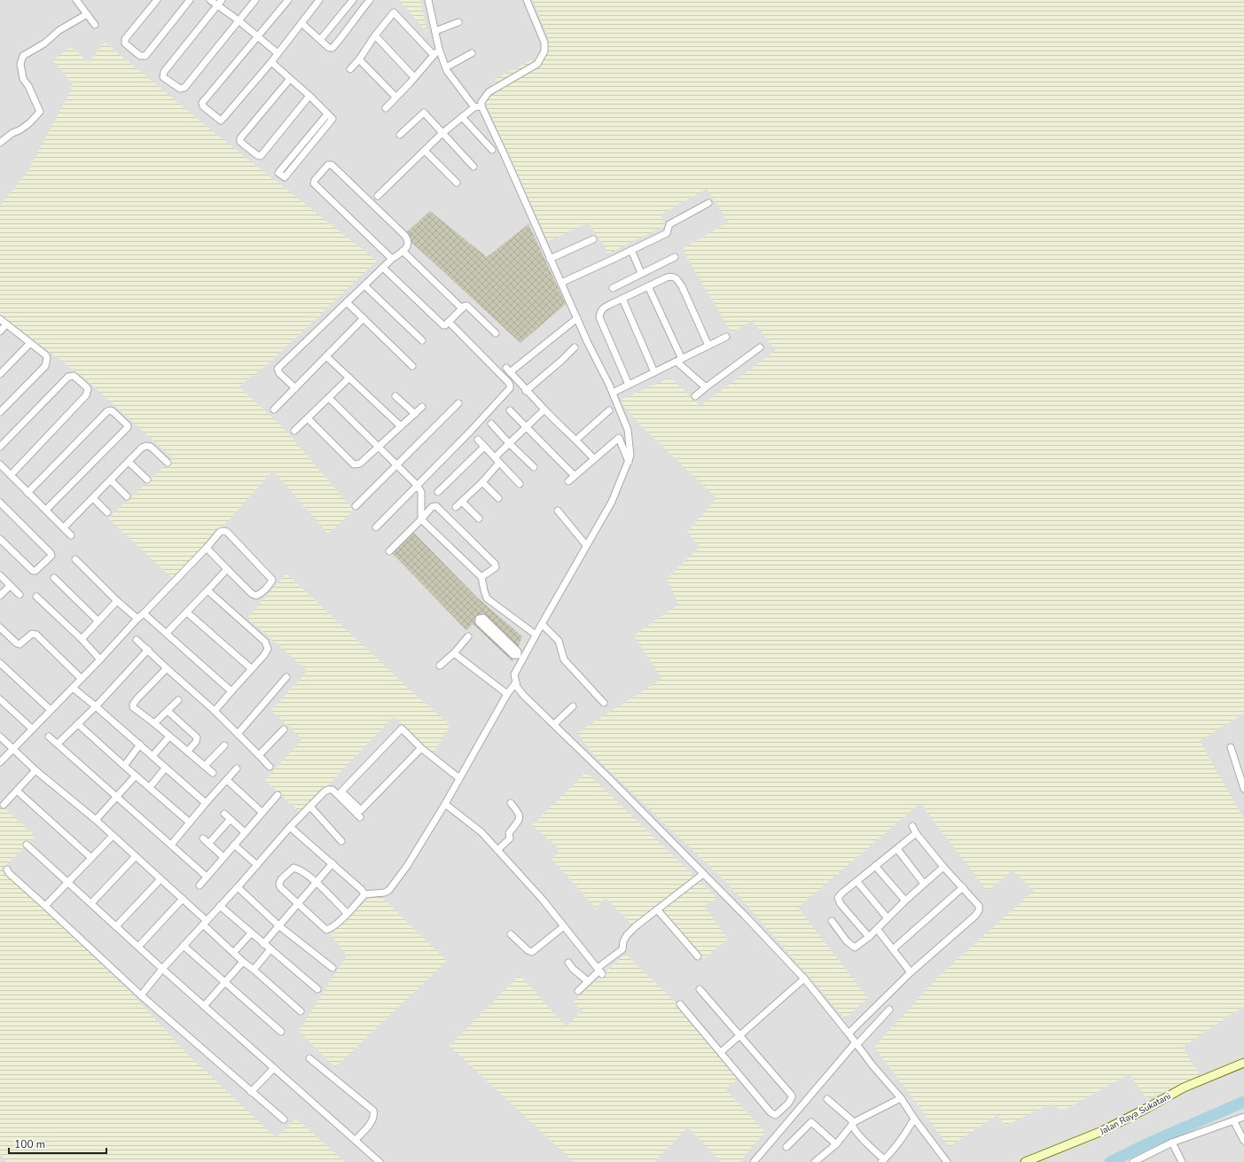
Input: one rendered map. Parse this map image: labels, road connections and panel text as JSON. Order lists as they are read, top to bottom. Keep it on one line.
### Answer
{"streets":{"main road":["Jalan Raya Sukatani"]},"scale_bar":"100 m"}
